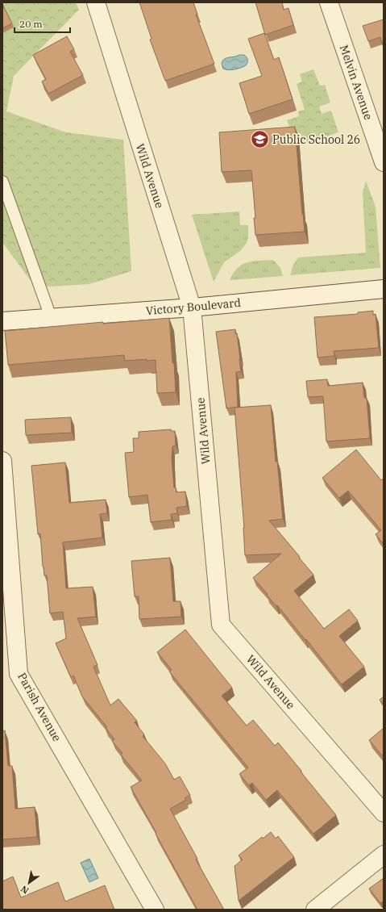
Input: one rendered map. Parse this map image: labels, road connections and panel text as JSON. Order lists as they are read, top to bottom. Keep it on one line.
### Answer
{"streets":{"street":["Melvin Avenue","Wild Avenue","Victory Boulevard","Parish Avenue"]},"crossings":[["Wild Avenue","Victory Boulevard"]],"places":{"school or university":["Public School 26"]},"scale_bar":"20 m","north":"bottom left"}
